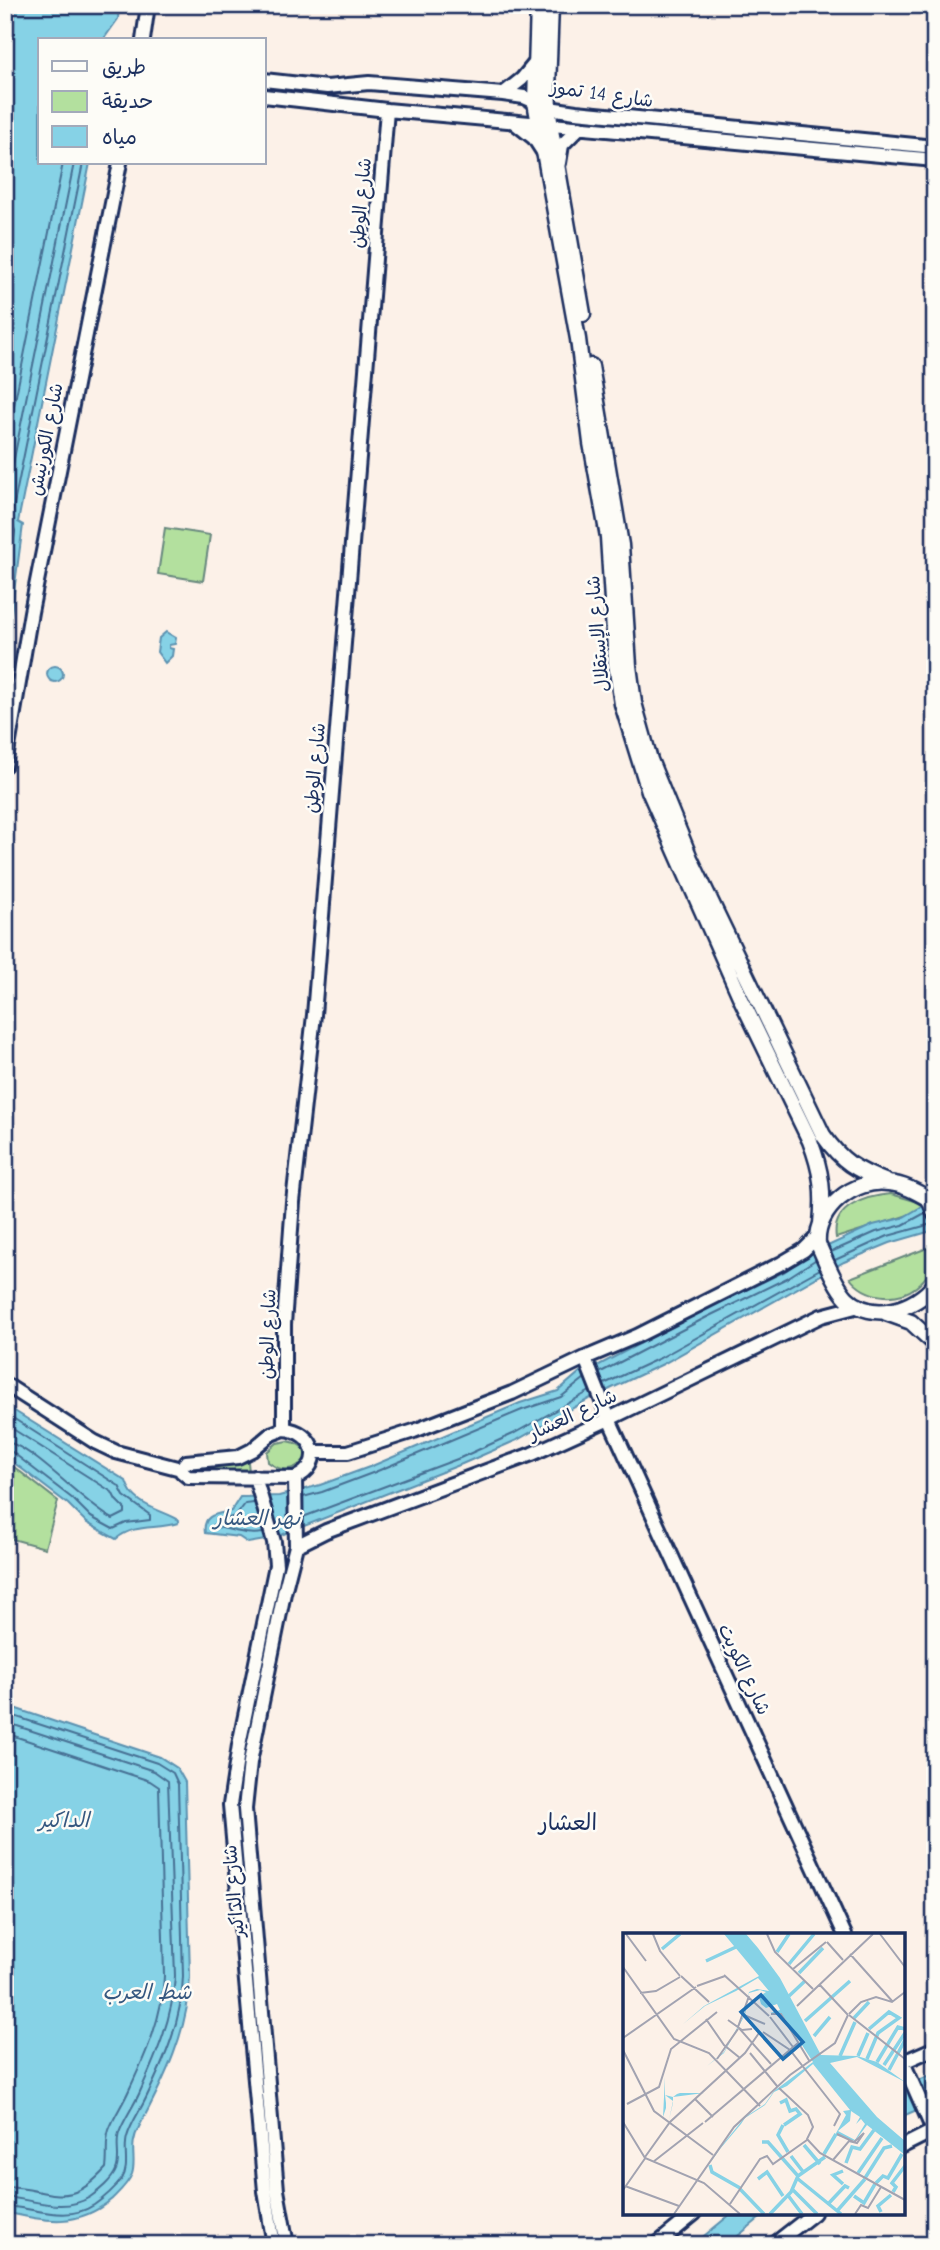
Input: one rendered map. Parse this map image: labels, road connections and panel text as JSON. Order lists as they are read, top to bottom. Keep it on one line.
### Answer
{"streets":{"main road":["شارع 14 تموز","شارع الوطن","شارع الكورنيش","شارع الإستقلال","شارع العشار","شارع الكويت","شارع الداكير"]},"crossings":[["شارع 14 تموز","شارع الوطن"],["شارع 14 تموز","شارع الإستقلال"],["شارع العشار","شارع الكويت"],["شارع العشار","شارع الداكير"]],"districts":["العشار"],"water":["نهر العشار","الداكير","شط العرب"],"legend":["طريق","حديقة","مياه"]}
